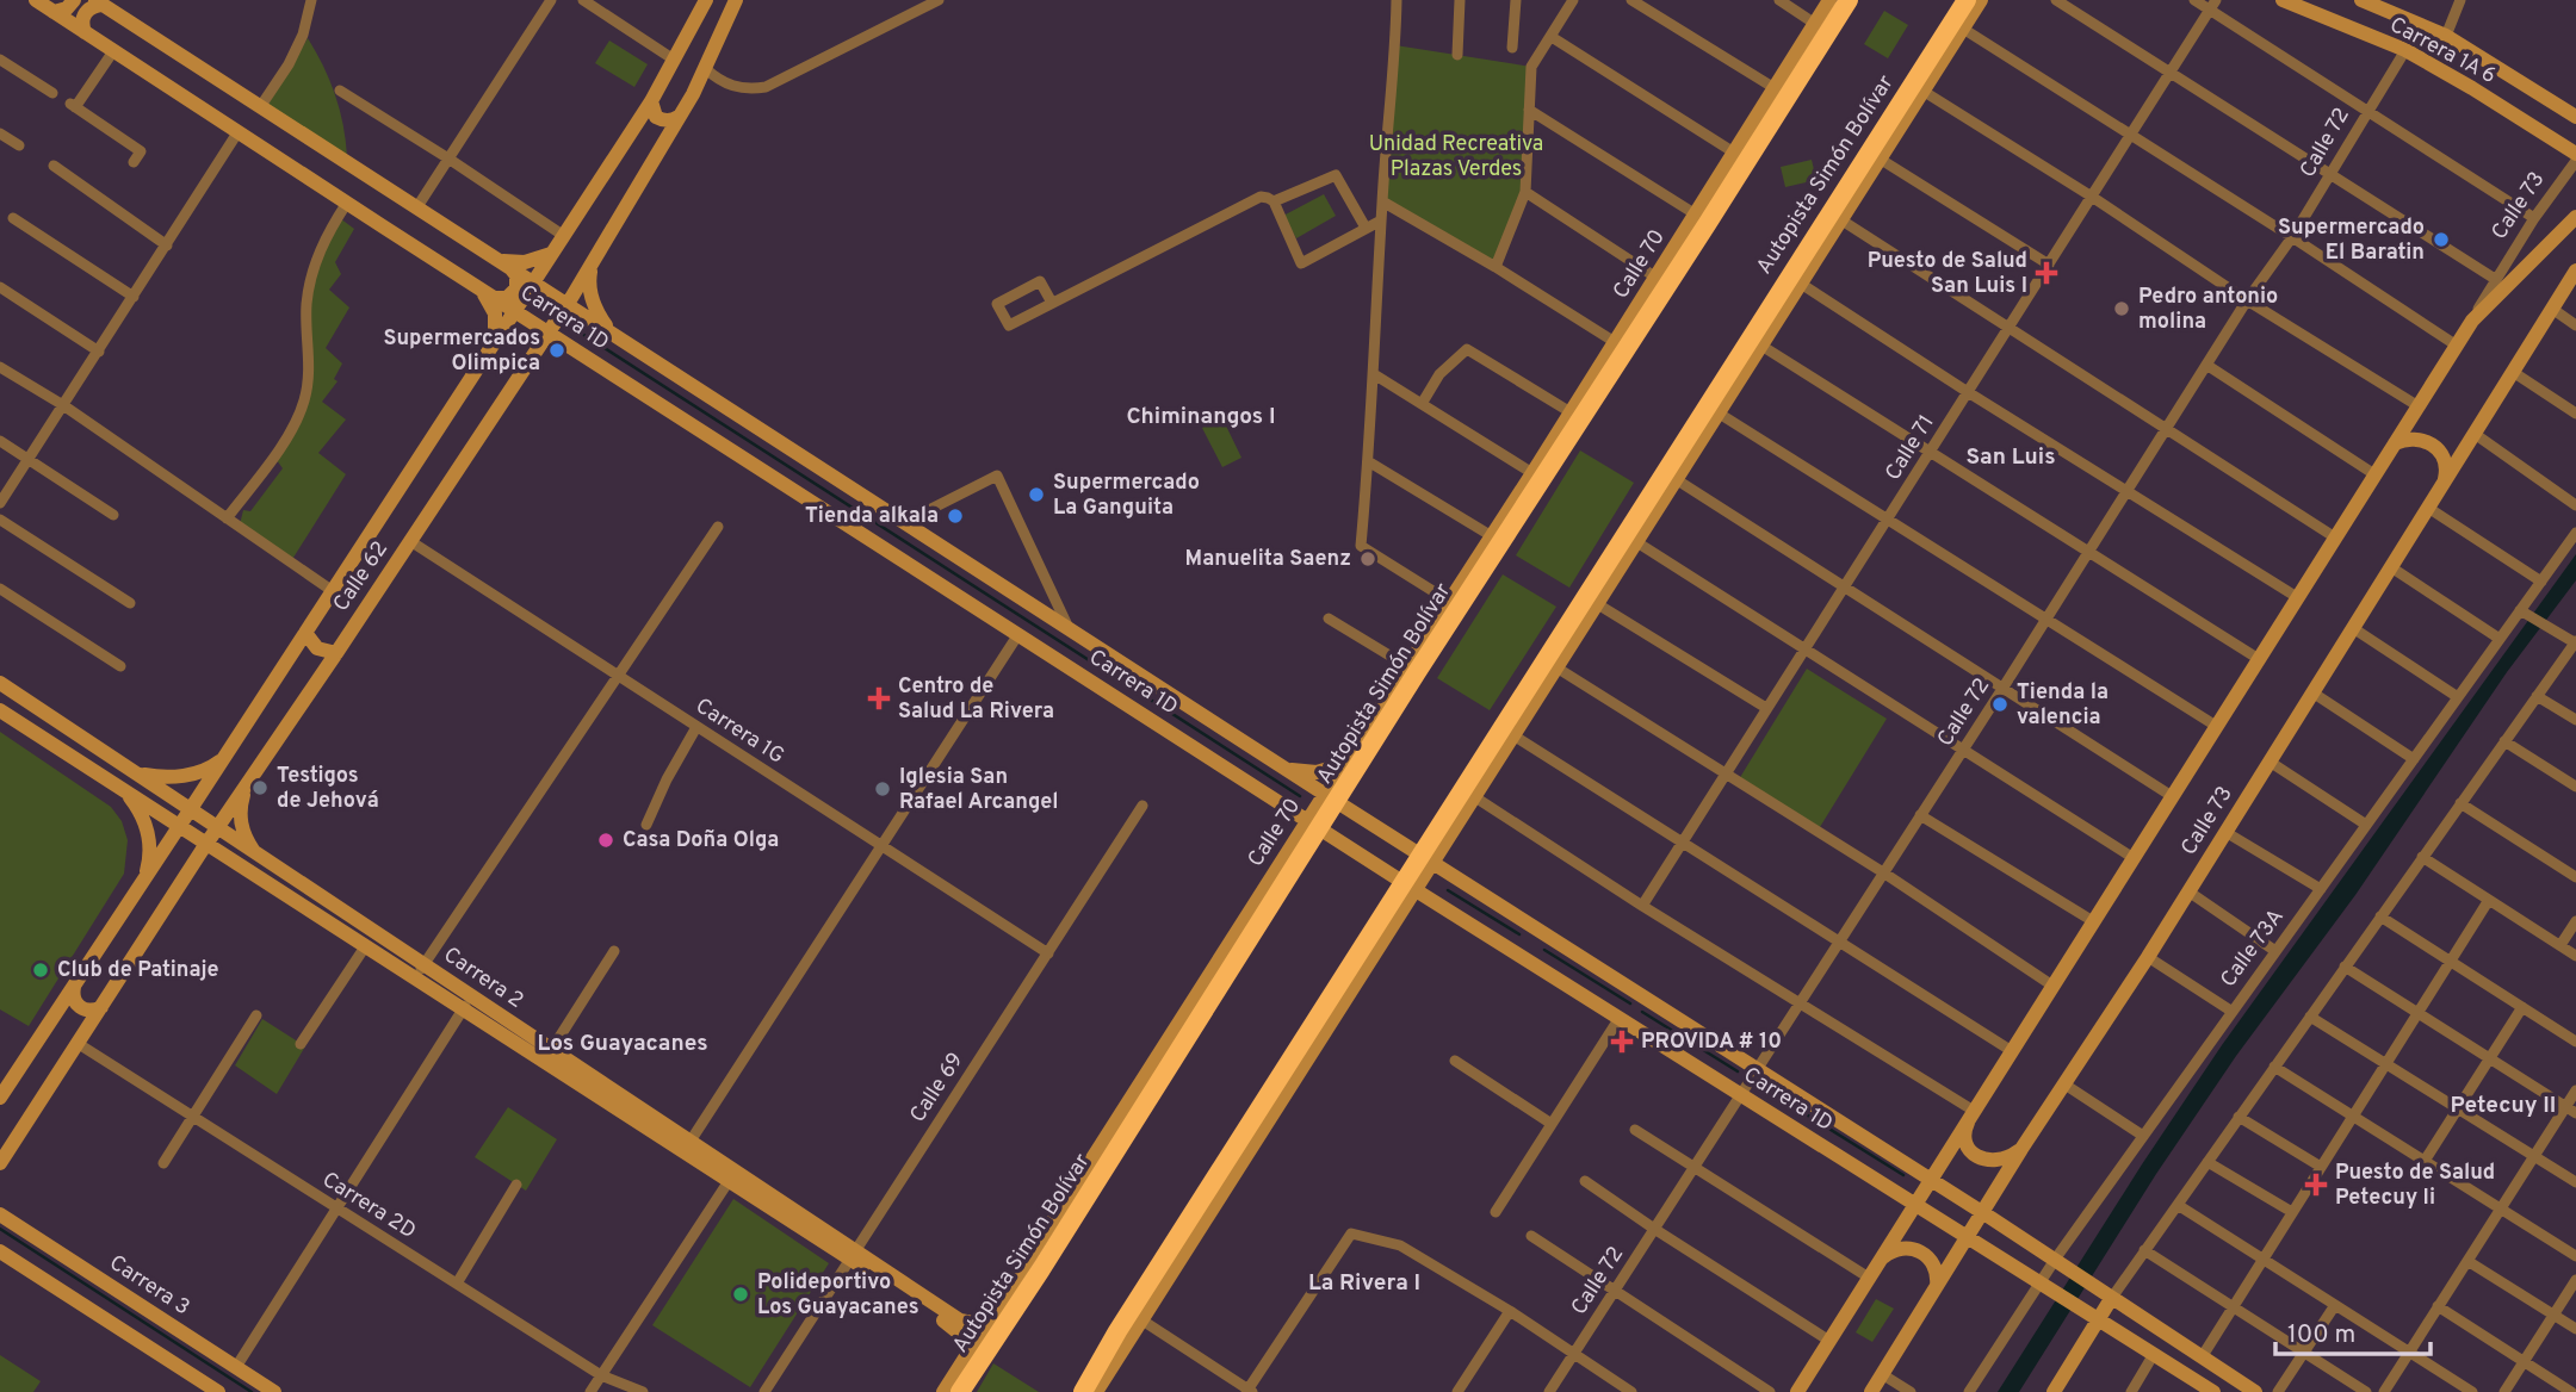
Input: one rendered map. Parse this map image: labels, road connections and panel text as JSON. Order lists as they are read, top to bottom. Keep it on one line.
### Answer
{"streets":{"highway":["Autopista Simón Bolívar"],"street":["Carrera 1A 6","Calle 72","Calle 73","Calle 70","Carrera 1D","Calle 71","Calle 62","Carrera 1G","Calle 73A","Carrera 2","Calle 69","Carrera 2D","Carrera 3"]},"crossings":[["Carrera 1A 6","Calle 72"],["Carrera 1A 6","Calle 73"],["Calle 72","Carrera 1D"],["Autopista Simón Bolívar","Calle 70"],["Autopista Simón Bolívar","Carrera 1D"],["Calle 73","Carrera 1D"],["Calle 70","Carrera 1D"],["Calle 70","Carrera 2"],["Carrera 1D","Calle 62"],["Carrera 1D","Calle 73A"],["Calle 62","Carrera 1G"],["Calle 62","Carrera 2"],["Calle 62","Carrera 2D"],["Carrera 1G","Calle 69"],["Carrera 2","Calle 69"]],"districts":["Chiminangos I","San Luis","Los Guayacanes","Petecuy II","La Rivera I"],"parks":["Unidad Recreativa Plazas Verdes"],"places":{"other":["Supermercado El Baratin","Pedro antonio molina","Supermercados Olimpica","Supermercado La Ganguita","Tienda alkala","Manuelita Saenz","Tienda la valencia","Testigos de Jehová","Iglesia San Rafael Arcangel","Casa Doña Olga","Club de Patinaje","Polideportivo Los Guayacanes"],"health":["Puesto de Salud San Luis I","Centro de Salud La Rivera","PROVIDA # 10","Puesto de Salud Petecuy Ii"]},"scale_bar":"100 m"}
